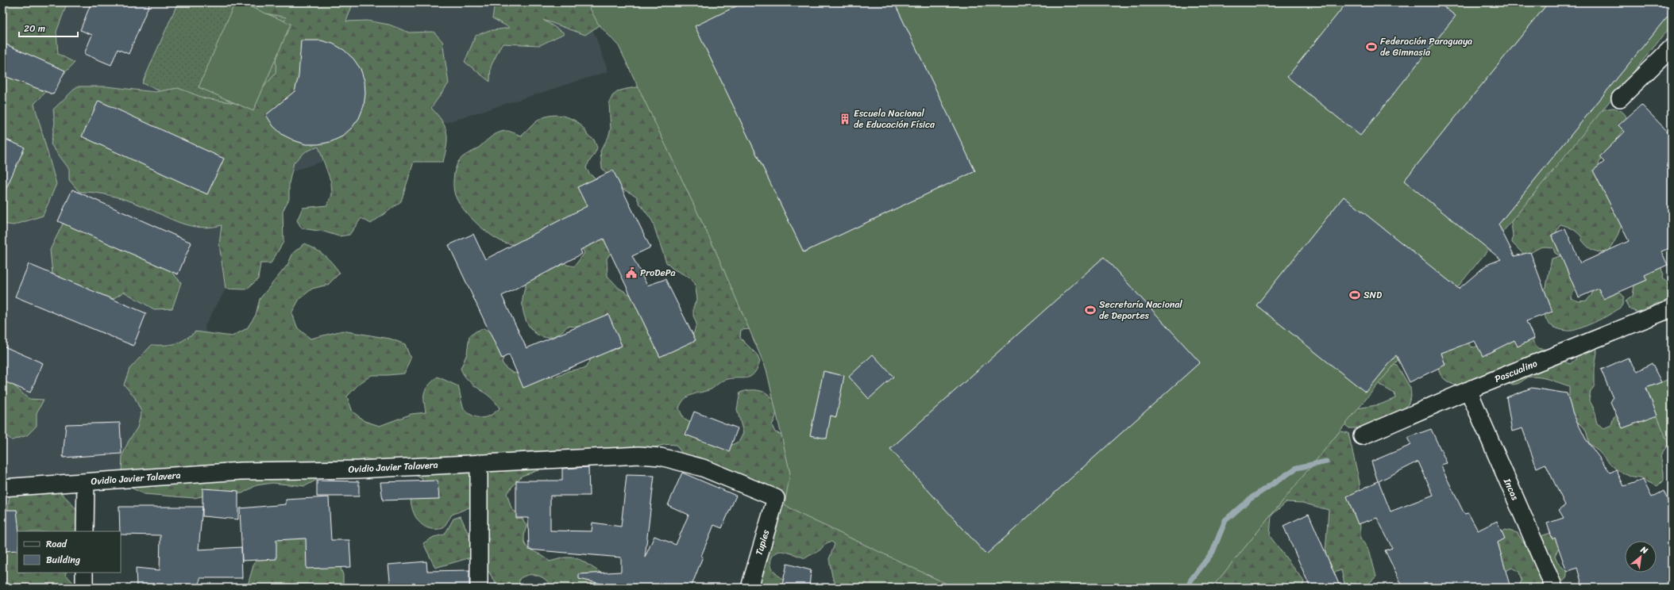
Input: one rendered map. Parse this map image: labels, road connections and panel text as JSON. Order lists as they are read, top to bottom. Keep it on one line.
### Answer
{"streets":{"street":["Pascualino","Ovidio Javier Talavera","Incas","Tupies"]},"crossings":[["Pascualino","Incas"],["Ovidio Javier Talavera","Tupies"]],"places":{"sports":["Federación Paraguaya de Gimnasia","SND","Secretaría Nacional de Deportes"],"building":["Escuela Nacional de Educación Física"],"public building":["ProDePa"]},"legend":["Road","Building"],"scale_bar":"20 m","north":"top right"}
